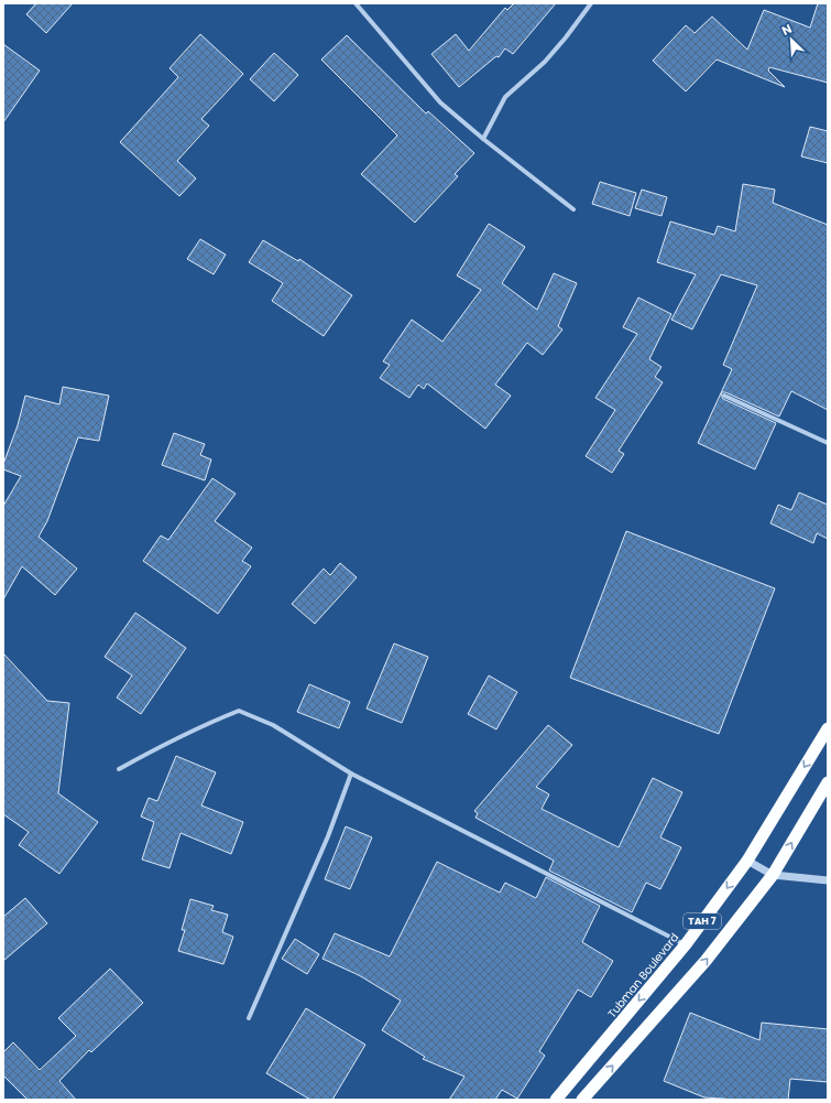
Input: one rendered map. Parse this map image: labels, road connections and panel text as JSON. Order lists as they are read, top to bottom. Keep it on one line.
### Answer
{"streets":{"highway":["TAH 7","Tubman Boulevard"]},"north":"top left"}
